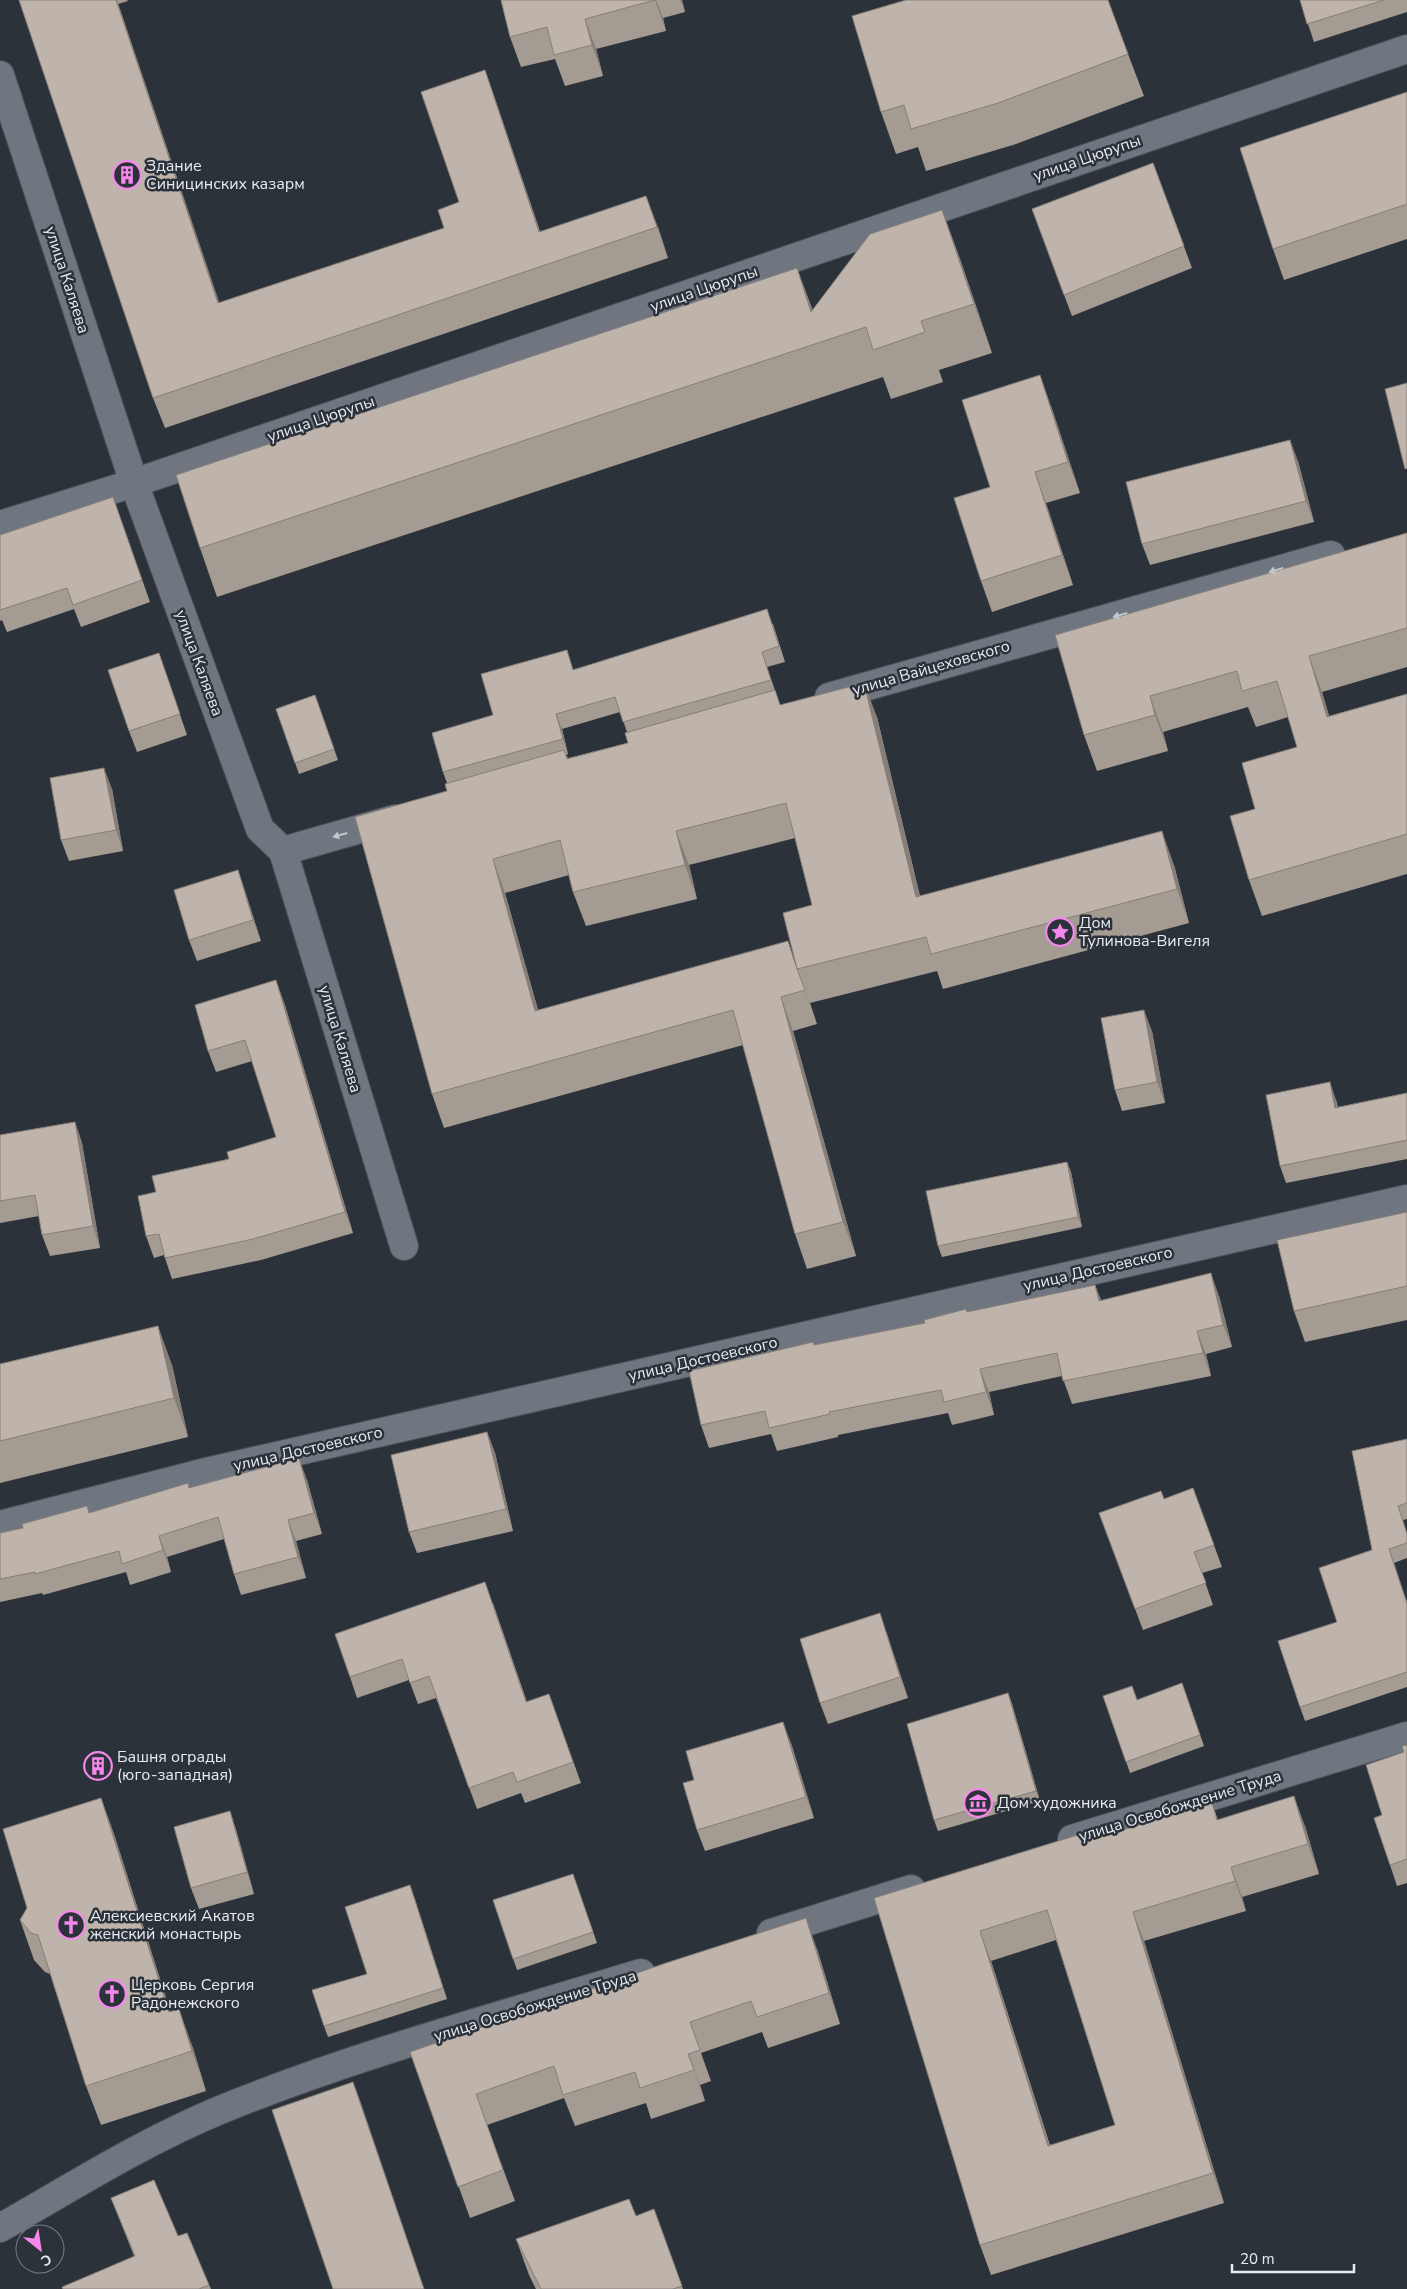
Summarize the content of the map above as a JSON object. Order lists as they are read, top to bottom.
{
  "streets": {
    "street": [
      "улица Цюрупы",
      "улица Каляева",
      "улица Вайцеховского",
      "улица Достоевского",
      "улица Освобождение Труда"
    ]
  },
  "crossings": [
    ["улица Цюрупы", "улица Каляева"]
  ],
  "one_way": ["улица Вайцеховского"],
  "places": {
    "building": ["Здание Синицинских казарм", "Башня ограды (юго-западная)"],
    "place": ["Дом Тулинова-Вигеля"],
    "museum": ["Дом художника"],
    "church": ["Алексиевский Акатов женский монастырь", "Церковь Сергия Радонежского"]
  },
  "scale_bar": "20 m",
  "north": "bottom right"
}
